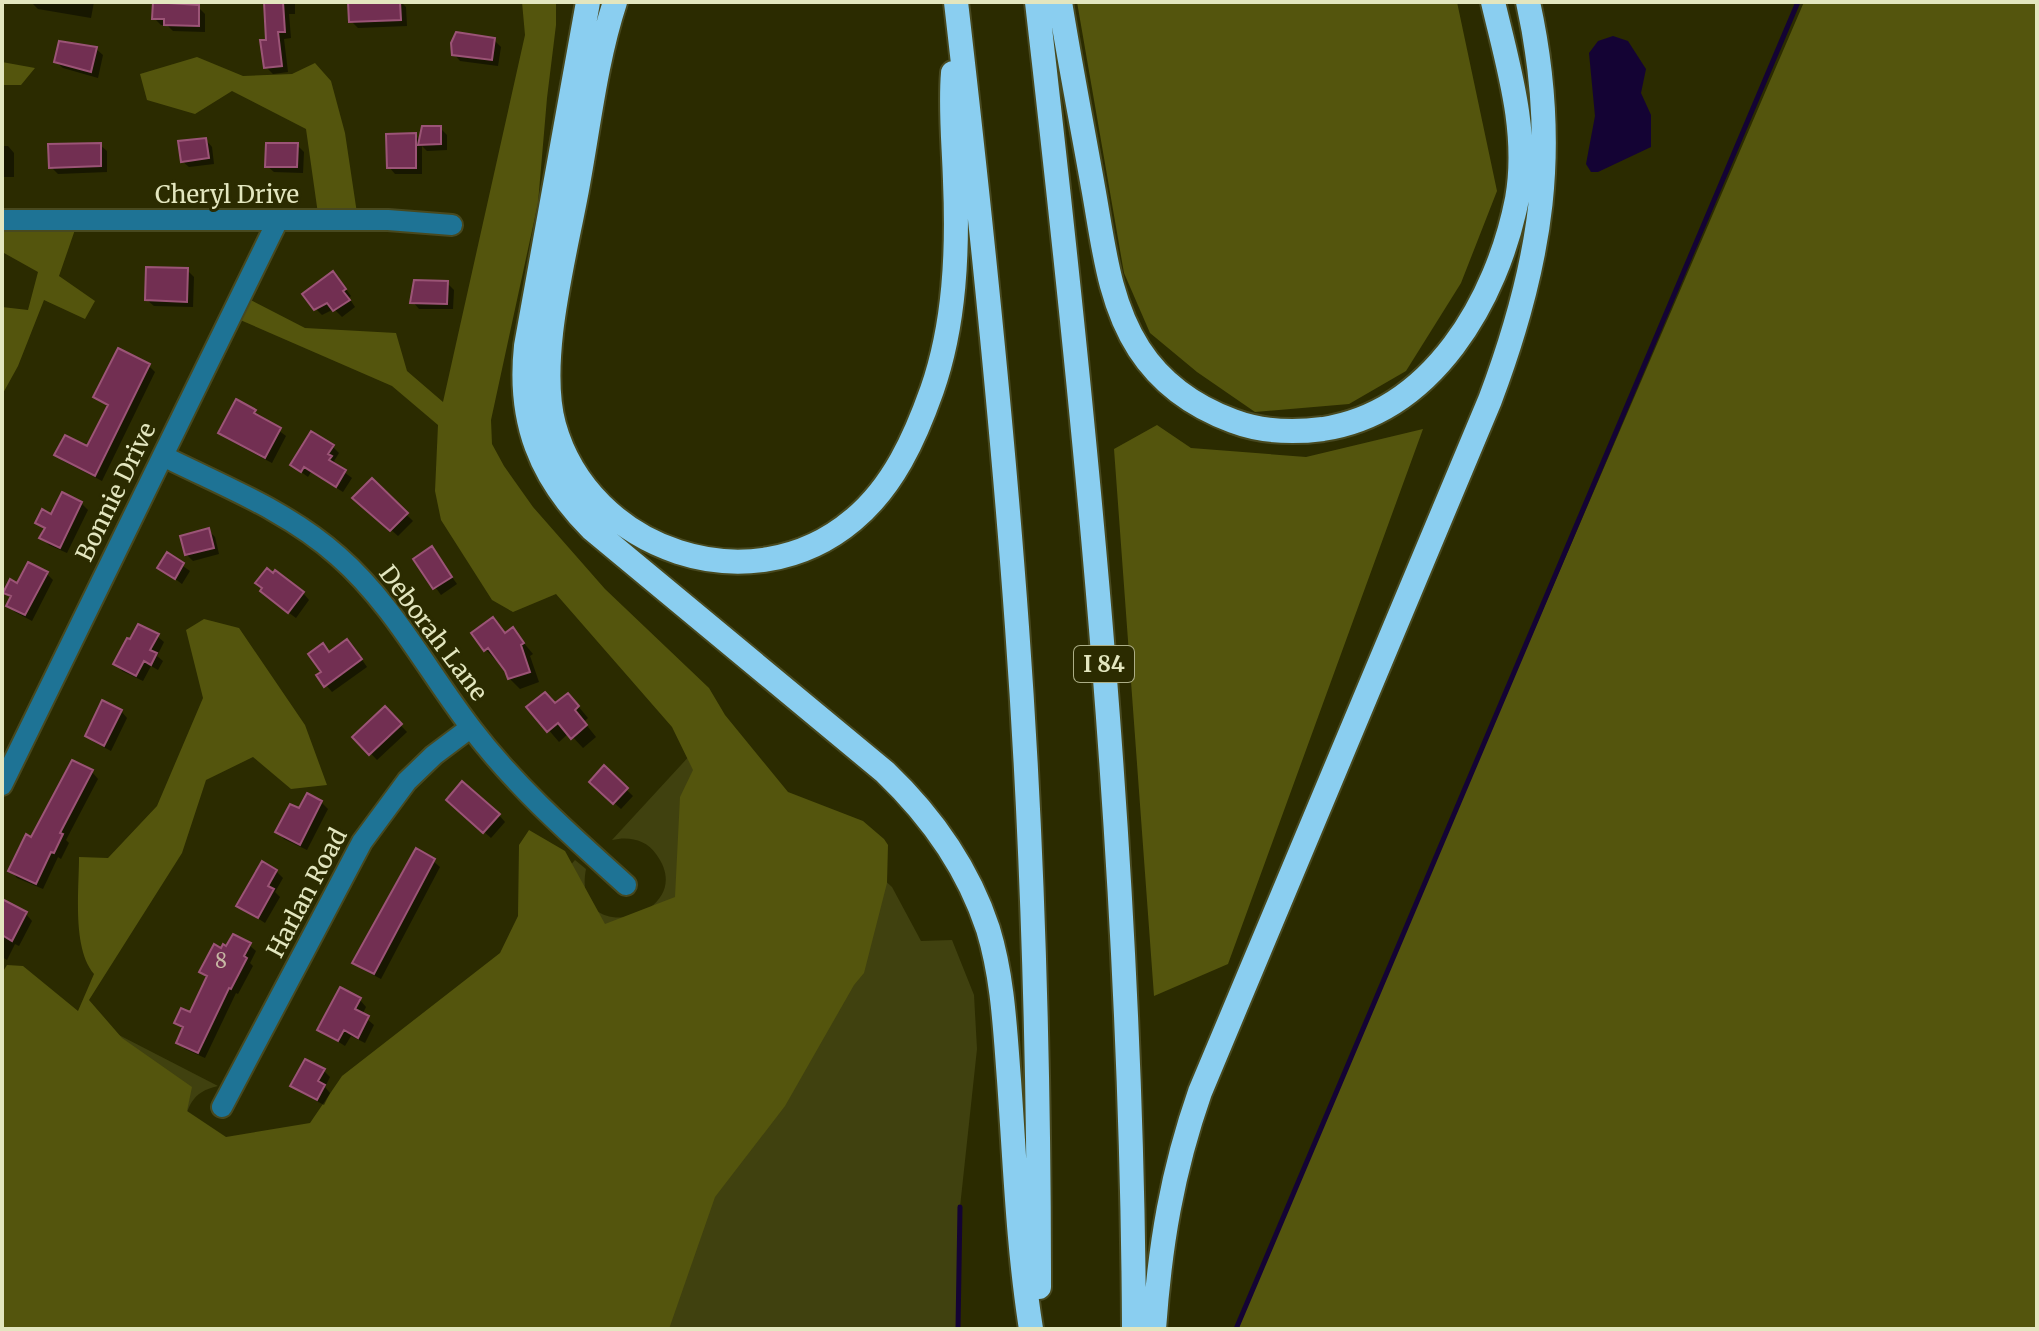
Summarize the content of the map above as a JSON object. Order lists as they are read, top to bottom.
{
  "streets": {
    "highway": ["I 84"],
    "street": [
      "Cheryl Drive",
      "Bonnie Drive",
      "Deborah Lane",
      "Harlan Road"
    ]
  },
  "crossings": [
    ["Cheryl Drive", "Bonnie Drive"],
    ["Bonnie Drive", "Deborah Lane"],
    ["Deborah Lane", "Harlan Road"]
  ],
  "house_numbers": ["8"]
}
